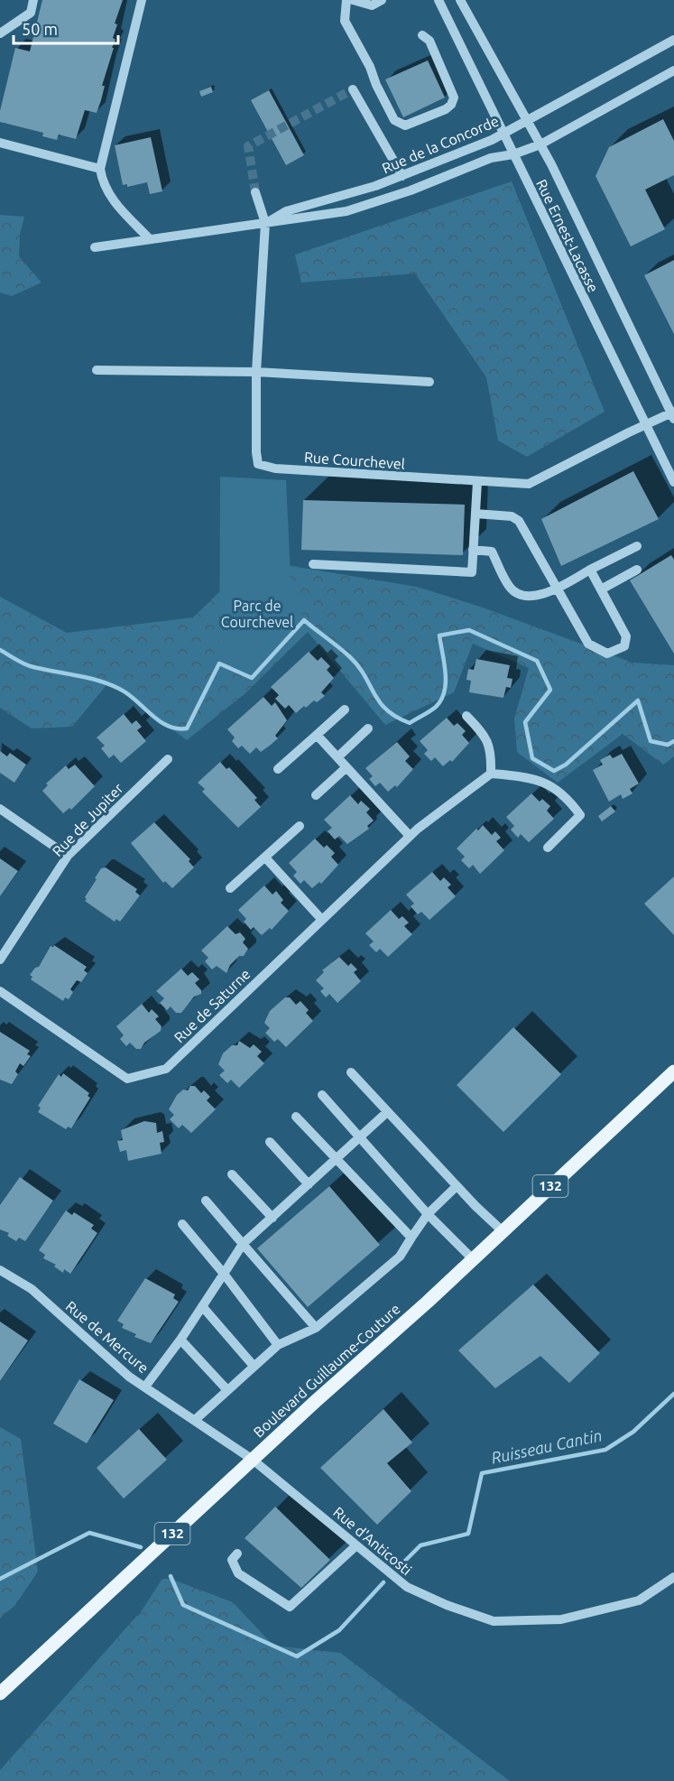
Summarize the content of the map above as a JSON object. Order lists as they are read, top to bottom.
{
  "streets": {
    "main road": ["132", "Boulevard Guillaume-Couture"],
    "street": [
      "Rue de la Concorde",
      "Rue Ernest-Lacasse",
      "Rue Courchevel",
      "Rue de Jupiter",
      "Rue de Saturne",
      "Rue de Mercure",
      "Rue d'Anticosti"
    ]
  },
  "crossings": [
    ["Rue de la Concorde", "Rue Ernest-Lacasse"],
    ["Rue de la Concorde", "Rue Courchevel"],
    ["Rue Ernest-Lacasse", "Rue Courchevel"],
    ["Rue de Mercure", "Boulevard Guillaume-Couture"],
    ["Rue de Mercure", "Rue d'Anticosti"],
    ["Boulevard Guillaume-Couture", "Rue d'Anticosti"]
  ],
  "water": ["Ruisseau Cantin"],
  "parks": ["Parc de Courchevel"],
  "scale_bar": "50 m"
}
